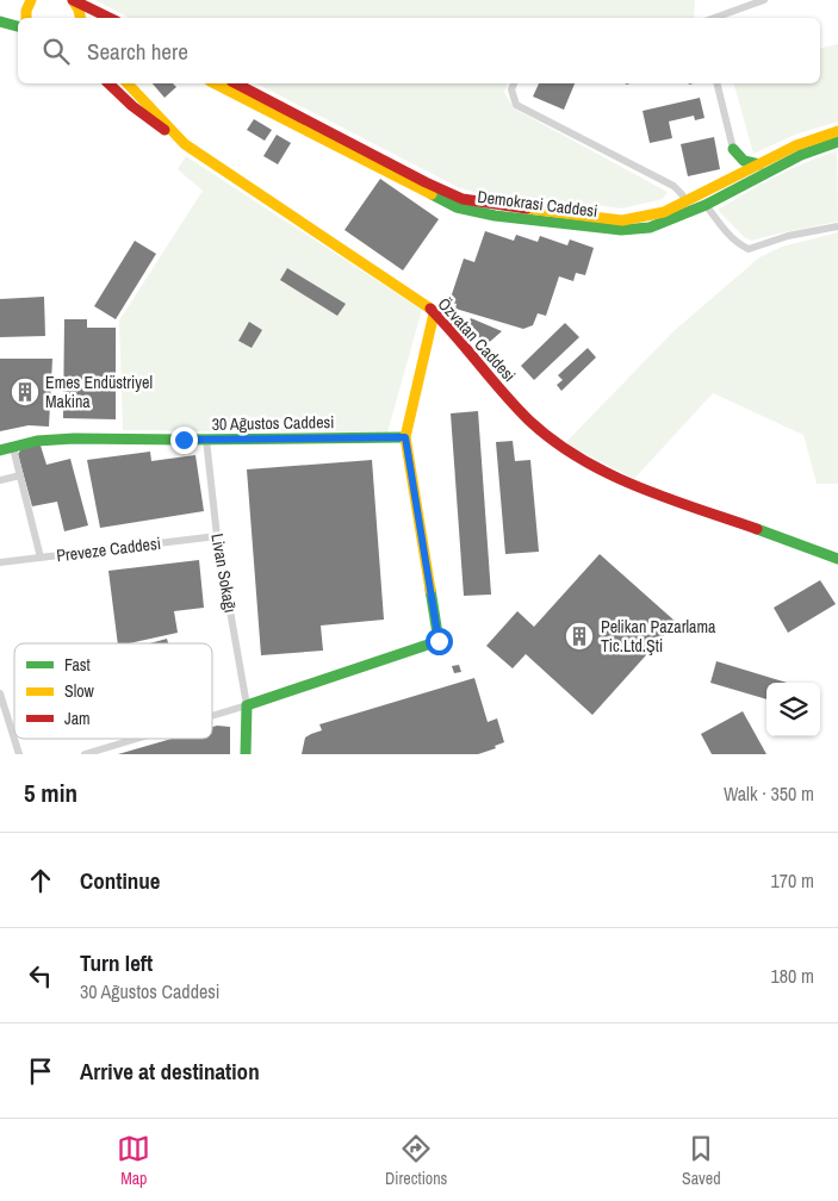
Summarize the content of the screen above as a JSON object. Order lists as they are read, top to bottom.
{
  "streets": {
    "main road": ["Demokrasi Caddesi", "Özvatan Caddesi", "30 Ağustos Caddesi"],
    "street": ["Preveze Caddesi", "Livan Sokağı"]
  },
  "crossings": [
    ["30 Ağustos Caddesi", "Livan Sokağı"],
    ["Preveze Caddesi", "Livan Sokağı"]
  ],
  "places": {
    "building": ["Emes Endüstriyel Makina", "Pelikan Pazarlama Tic.Ltd.Şti"]
  },
  "legend": ["Fast", "Slow", "Jam"],
  "page": {
    "search": "Search here",
    "heading": ["5 min", "Walk · 350 m"],
    "list": [
      ["Continue", "170 m"],
      ["Turn left", "30 Ağustos Caddesi", "180 m"],
      "Arrive at destination"
    ],
    "nav": ["Map", "Directions", "Saved"]
  }
}
